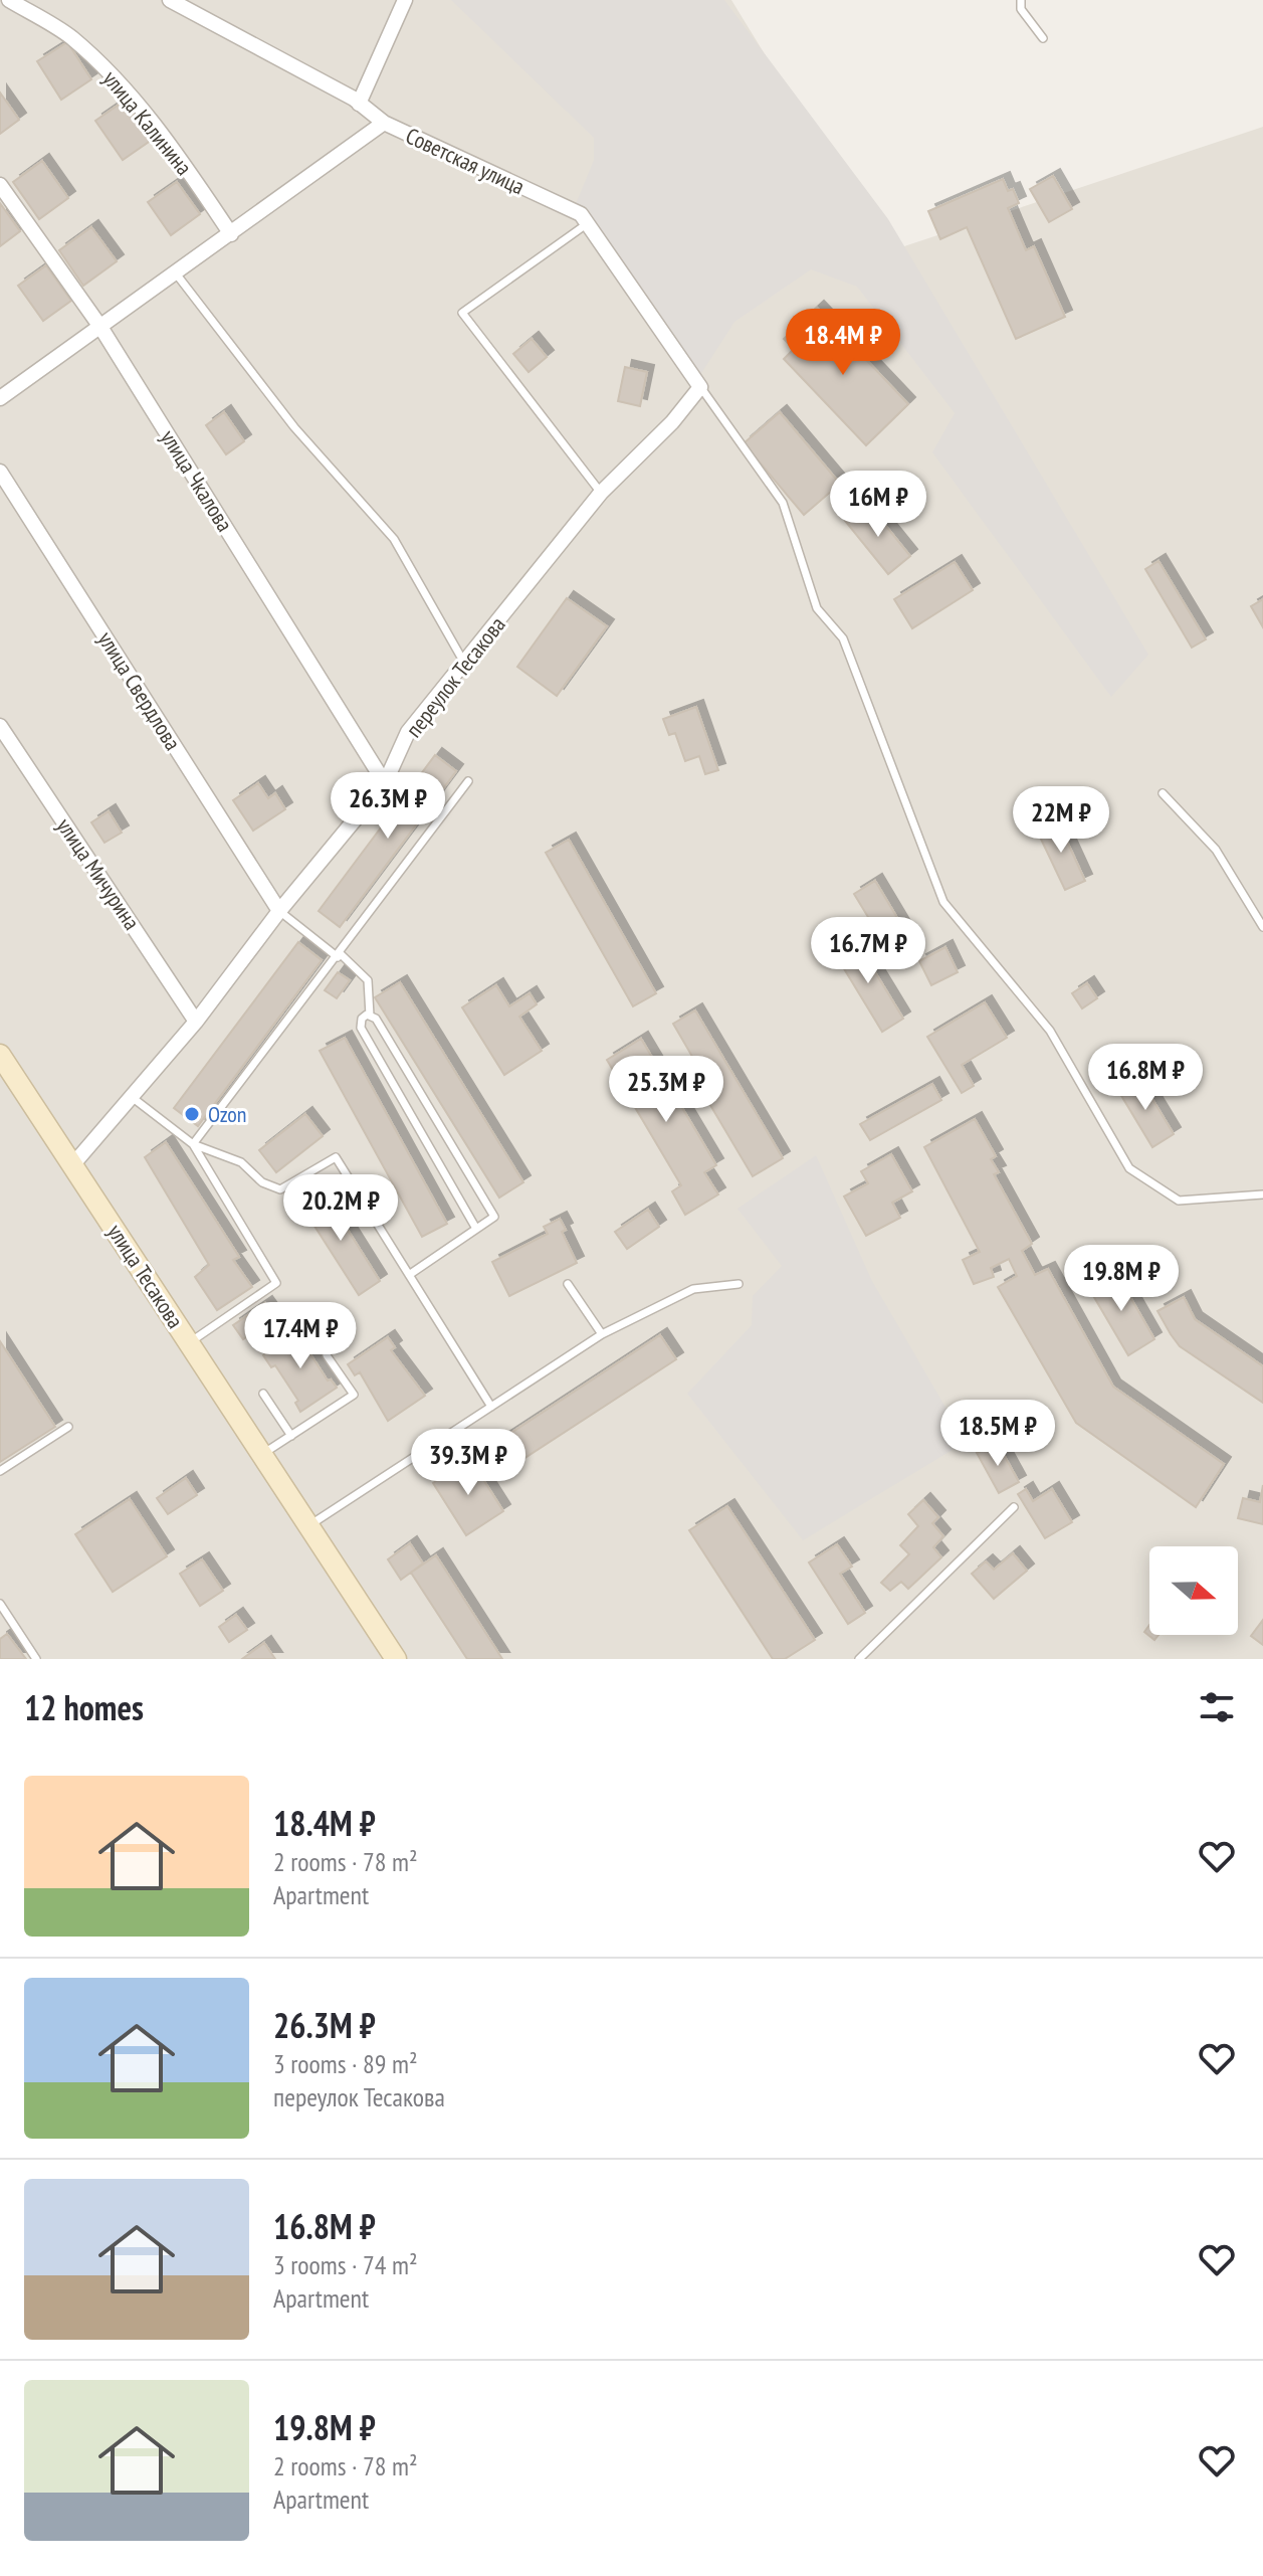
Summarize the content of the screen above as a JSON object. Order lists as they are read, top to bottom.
{
  "streets": {
    "main road": ["улица Тесакова"],
    "street": [
      "улица Калинина",
      "Советская улица",
      "улица Чкалова",
      "переулок Тесакова",
      "улица Свердлова",
      "улица Мичурина"
    ]
  },
  "crossings": [
    ["Советская улица", "переулок Тесакова"],
    ["улица Чкалова", "переулок Тесакова"],
    ["переулок Тесакова", "улица Свердлова"],
    ["переулок Тесакова", "улица Мичурина"],
    ["переулок Тесакова", "улица Тесакова"]
  ],
  "places": ["Ozon"],
  "north": "right",
  "page": {
    "price": [
      "18.4M ₽",
      "16M ₽",
      "26.3M ₽",
      "22M ₽",
      "16.7M ₽",
      "16.8M ₽",
      "25.3M ₽",
      "20.2M ₽",
      "19.8M ₽",
      "17.4M ₽",
      "18.5M ₽",
      "39.3M ₽"
    ],
    "heading": "12 homes",
    "list": [
      {
        "name": "18.4M ₽",
        "note": "2 rooms · 78 m² · Apartment"
      },
      {
        "name": "26.3M ₽",
        "note": "3 rooms · 89 m² · переулок Тесакова"
      },
      {
        "name": "16.8M ₽",
        "note": "3 rooms · 74 m² · Apartment"
      },
      {
        "name": "19.8M ₽",
        "note": "2 rooms · 78 m² · Apartment"
      }
    ]
  }
}
